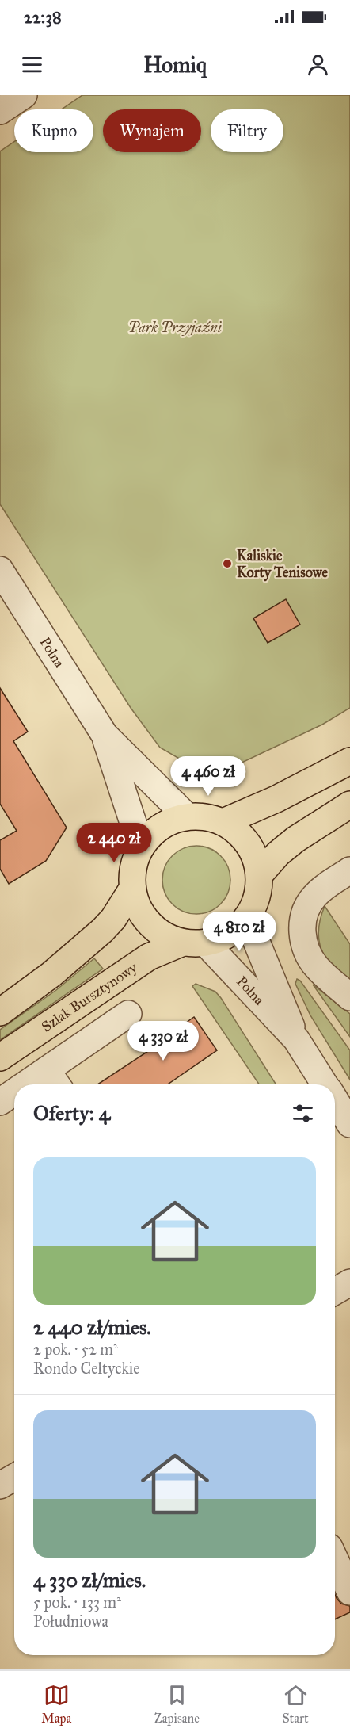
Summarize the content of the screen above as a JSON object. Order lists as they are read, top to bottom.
{
  "streets": {
    "main road": ["Szlak Bursztynowy"],
    "street": ["Polna"]
  },
  "crossings": [
    ["Polna", "Szlak Bursztynowy"]
  ],
  "parks": ["Park Przyjaźni"],
  "places": ["Kaliskie Korty Tenisowe"],
  "page": {
    "status": "22:38",
    "header": "Homiq",
    "chip": ["Kupno", "Wynajem", "Filtry"],
    "price": [
      "4 460 zł",
      "2 440 zł",
      "4 810 zł",
      "4 330 zł"
    ],
    "heading": "Oferty: 4",
    "list": [
      {
        "name": "2 440 zł/mies.",
        "note": "2 pok. · 52 m² · Rondo Celtyckie"
      },
      {
        "name": "4 330 zł/mies.",
        "note": "5 pok. · 133 m² · Południowa"
      }
    ],
    "tabs": ["Mapa", "Zapisane", "Start"]
  }
}
